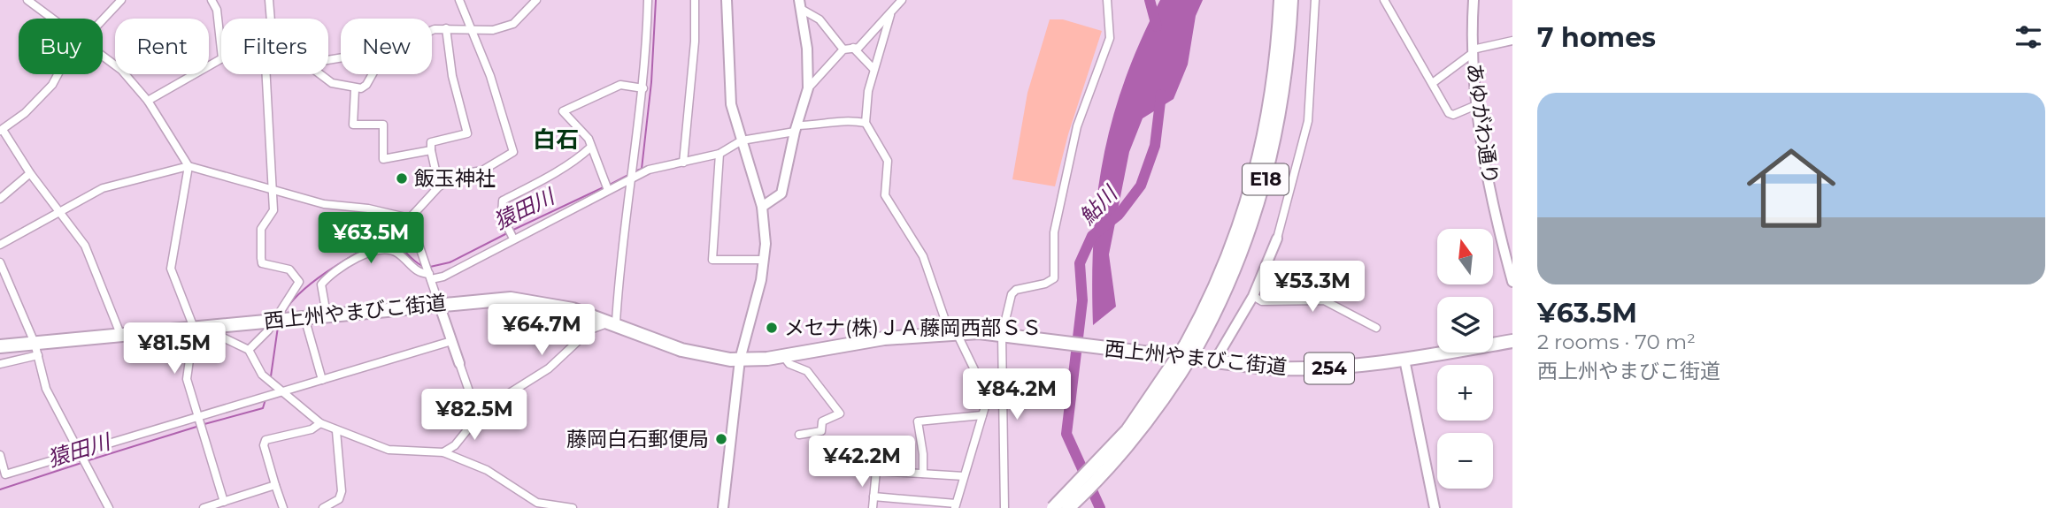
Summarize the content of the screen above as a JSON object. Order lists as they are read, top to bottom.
{
  "streets": {
    "highway": ["E18", "西上州やまびこ街道", "254"],
    "street": ["あゆがわ通り"]
  },
  "districts": ["白石"],
  "water": ["鮎川", "猿田川"],
  "places": ["飯玉神社", "メセナ(株)ＪＡ藤岡西部ＳＳ", "藤岡白石郵便局"],
  "north": "top",
  "page": {
    "heading": "7 homes",
    "chip": [
      "Buy",
      "Rent",
      "Filters",
      "New"
    ],
    "list": [
      {
        "name": "¥63.5M",
        "note": "2 rooms · 70 m² · 西上州やまびこ街道"
      }
    ],
    "price": [
      "¥63.5M",
      "¥53.3M",
      "¥64.7M",
      "¥81.5M",
      "¥84.2M",
      "¥82.5M",
      "¥42.2M"
    ],
    "map_buttons": ["+", "−"]
  }
}
